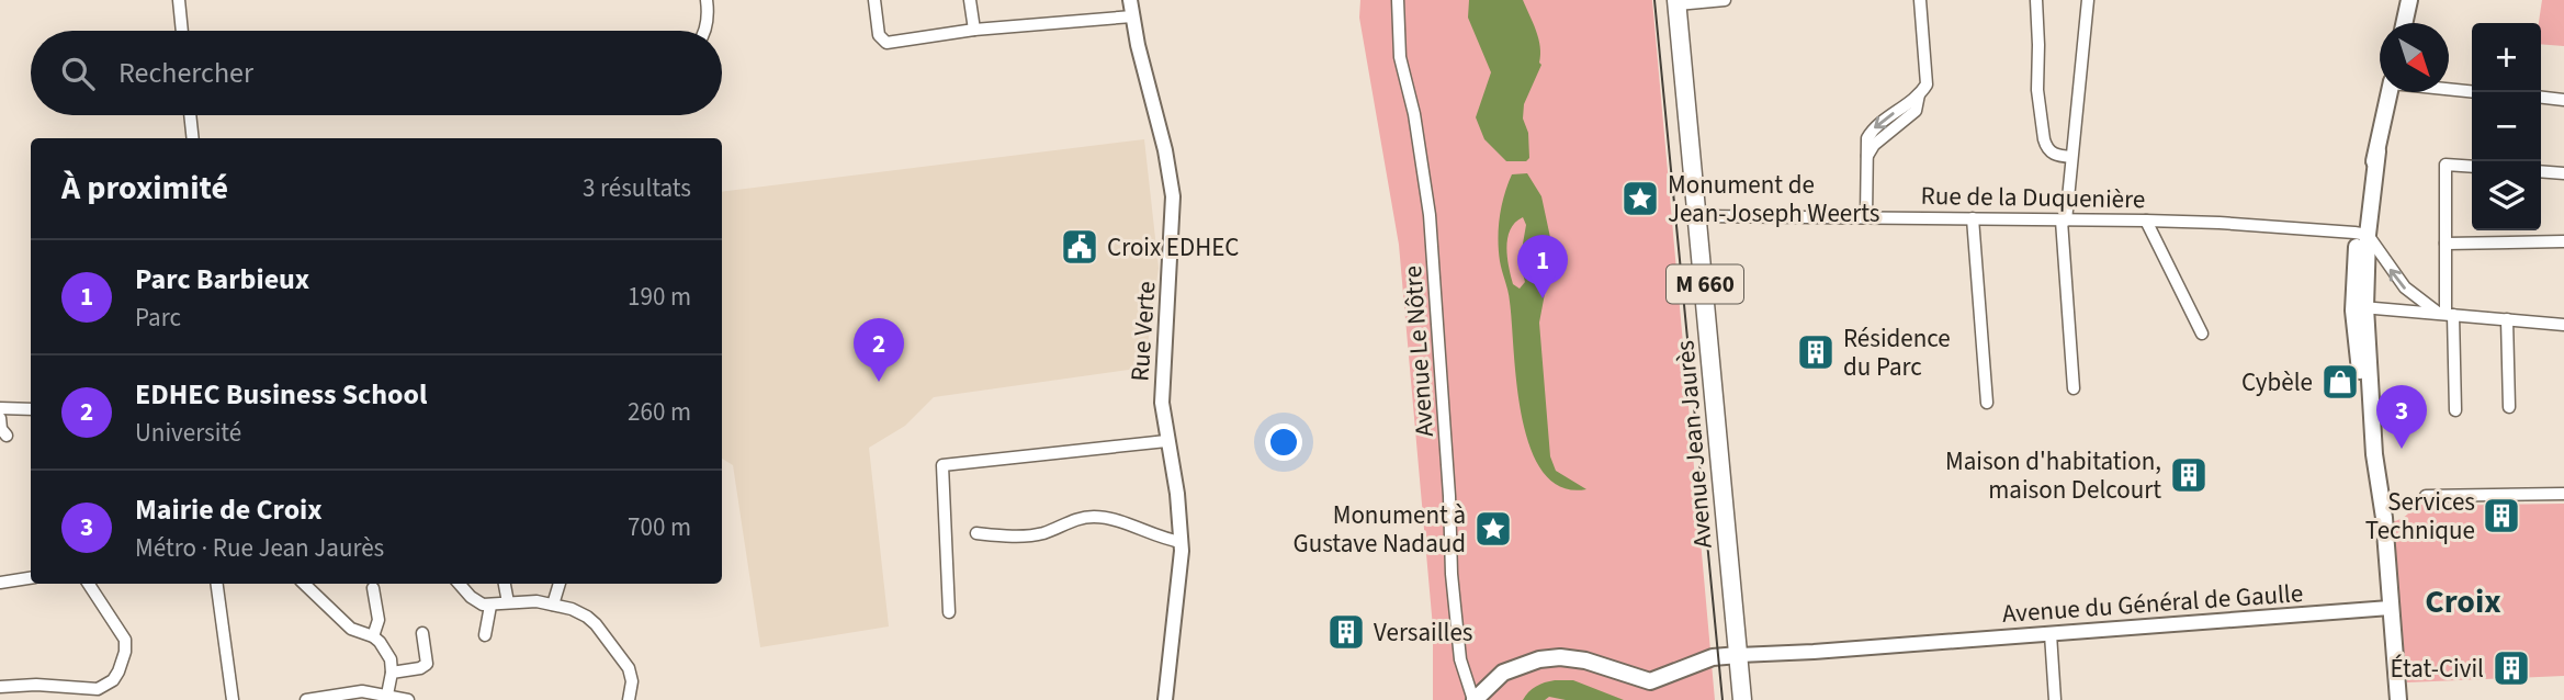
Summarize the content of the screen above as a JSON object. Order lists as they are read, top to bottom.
{
  "streets": {
    "main road": ["M 660", "Avenue Jean Jaurès"],
    "street": [
      "Rue de la Duquenière",
      "Rue Verte",
      "Avenue Le Nôtre",
      "Avenue du Général de Gaulle"
    ]
  },
  "crossings": [
    ["Rue de la Duquenière", "Avenue Jean Jaurès"],
    ["Avenue Jean Jaurès", "Avenue du Général de Gaulle"]
  ],
  "districts": ["Croix"],
  "places": {
    "place": ["Monument de Jean-Joseph Weerts", "Monument à Gustave Nadaud"],
    "public building": ["Croix EDHEC"],
    "building": [
      "Résidence du Parc",
      "Maison d'habitation, maison Delcourt",
      "Services Technique",
      "Versailles",
      "État-Civil"
    ],
    "shop": ["Cybèle"]
  },
  "north": "bottom right",
  "page": {
    "map_buttons": ["+", "−"],
    "search": "Rechercher",
    "heading": ["À proximité", "3 résultats"],
    "pins": ["1", "2", "3"],
    "list": [
      {
        "mark": "1",
        "name": "Parc Barbieux",
        "note": "Parc",
        "value": "190 m"
      },
      {
        "mark": "2",
        "name": "EDHEC Business School",
        "note": "Université",
        "value": "260 m"
      },
      {
        "mark": "3",
        "name": "Mairie de Croix",
        "note": "Métro · Rue Jean Jaurès",
        "value": "700 m"
      }
    ]
  }
}
